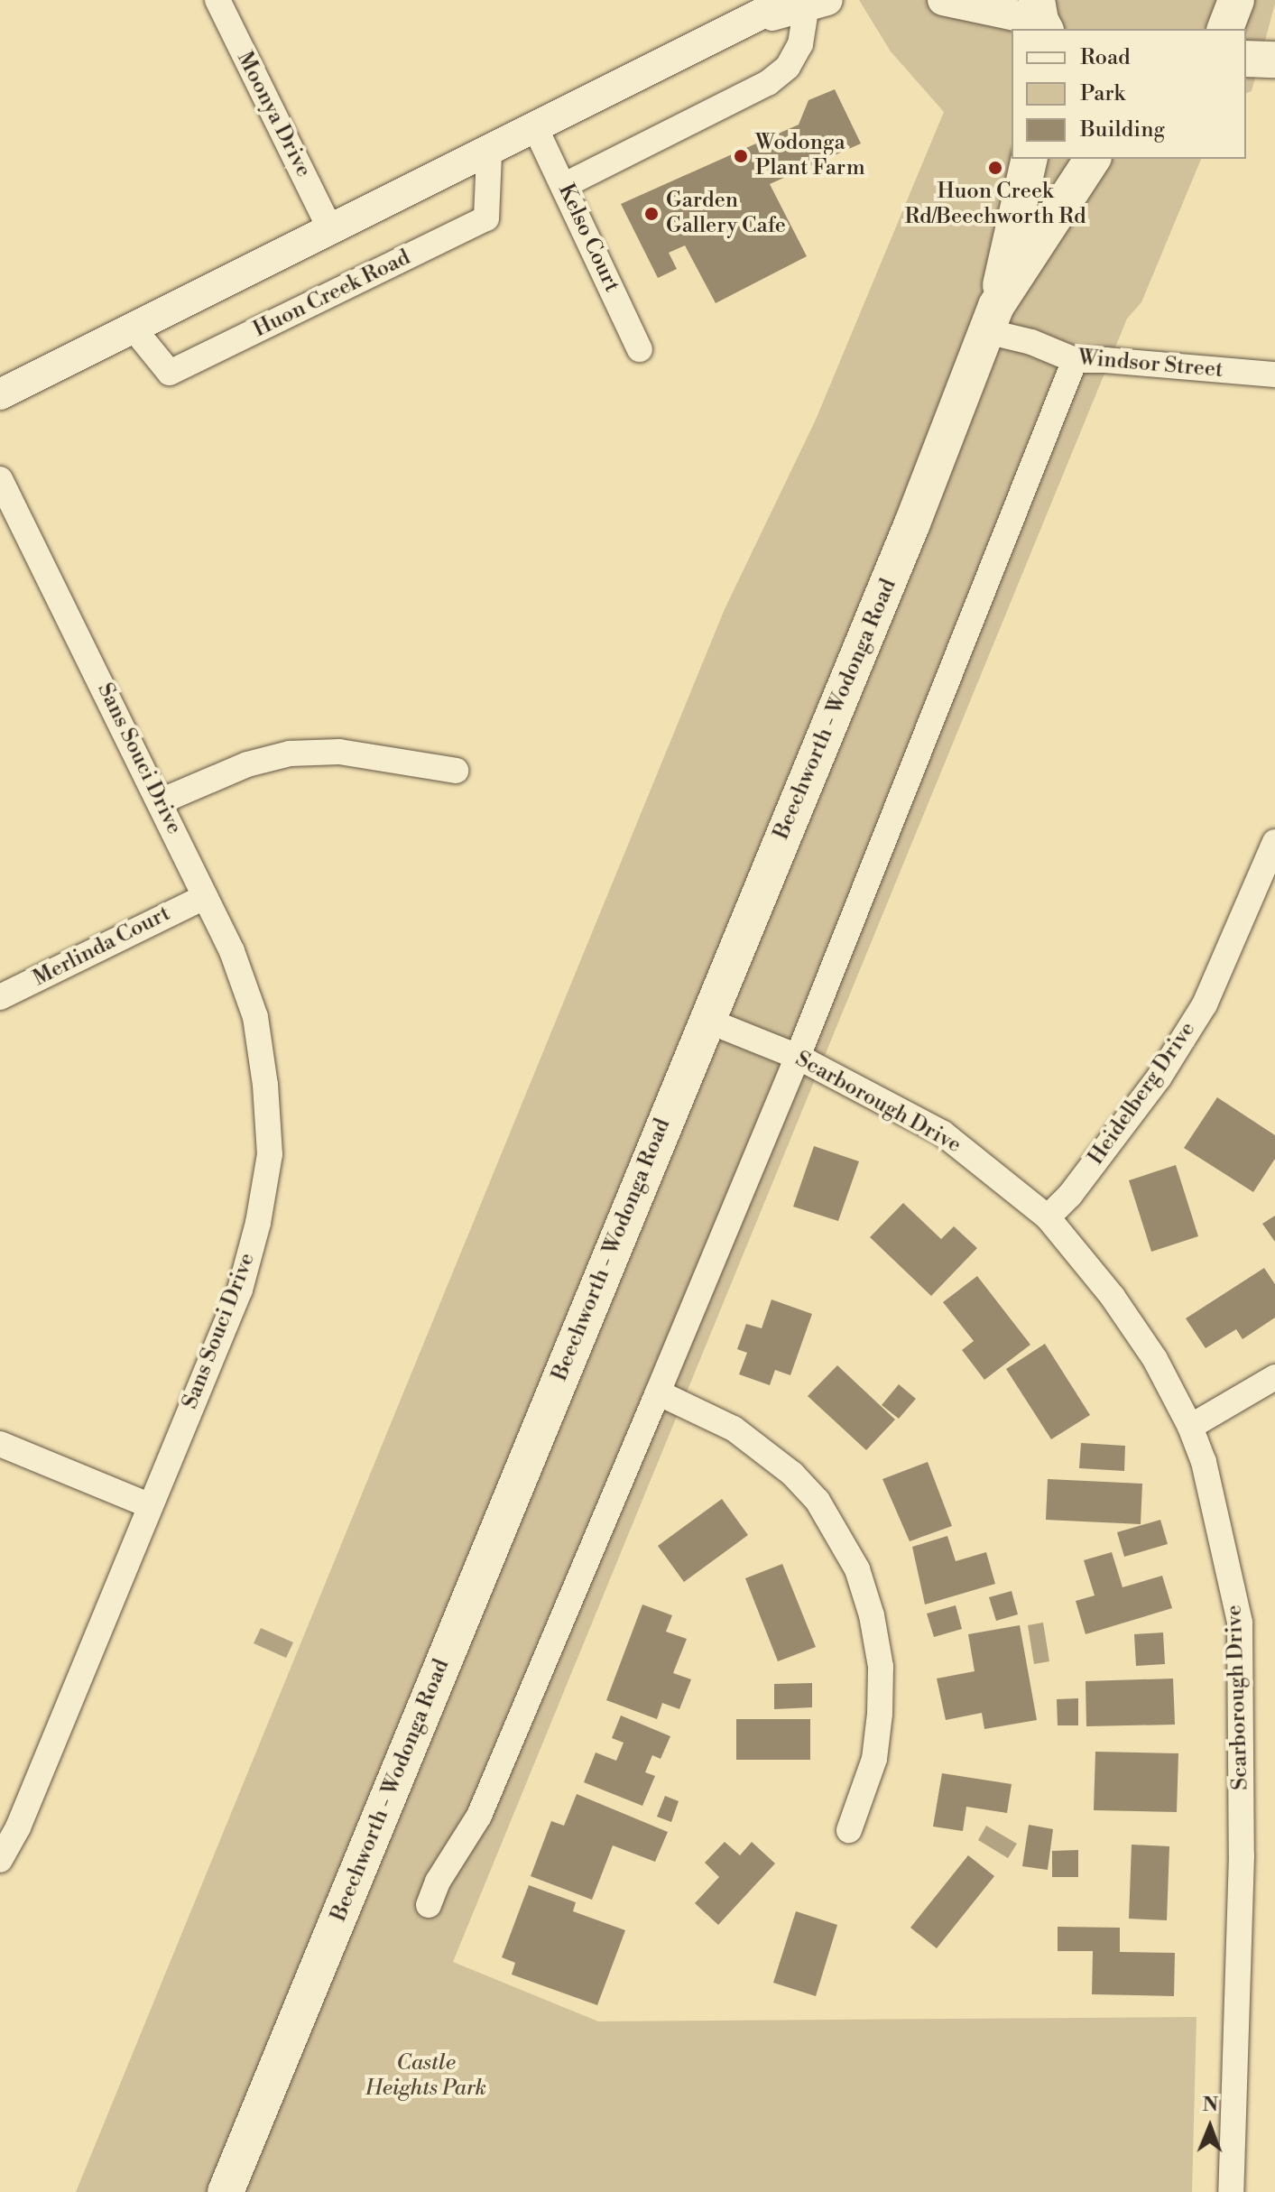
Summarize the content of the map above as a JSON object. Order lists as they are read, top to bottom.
{
  "streets": {
    "main road": ["Beechworth - Wodonga Road"],
    "street": [
      "Moonya Drive",
      "Kelso Court",
      "Huon Creek Road",
      "Windsor Street",
      "Sans Souci Drive",
      "Merlinda Court",
      "Heidelberg Drive",
      "Scarborough Drive"
    ]
  },
  "crossings": [
    ["Windsor Street", "Beechworth - Wodonga Road"],
    ["Beechworth - Wodonga Road", "Scarborough Drive"],
    ["Sans Souci Drive", "Merlinda Court"],
    ["Heidelberg Drive", "Scarborough Drive"]
  ],
  "parks": ["Castle Heights Park"],
  "places": ["Wodonga Plant Farm", "Huon Creek Rd/Beechworth Rd", "Garden Gallery Cafe"],
  "legend": ["Road", "Park", "Building"],
  "north": "top"
}
